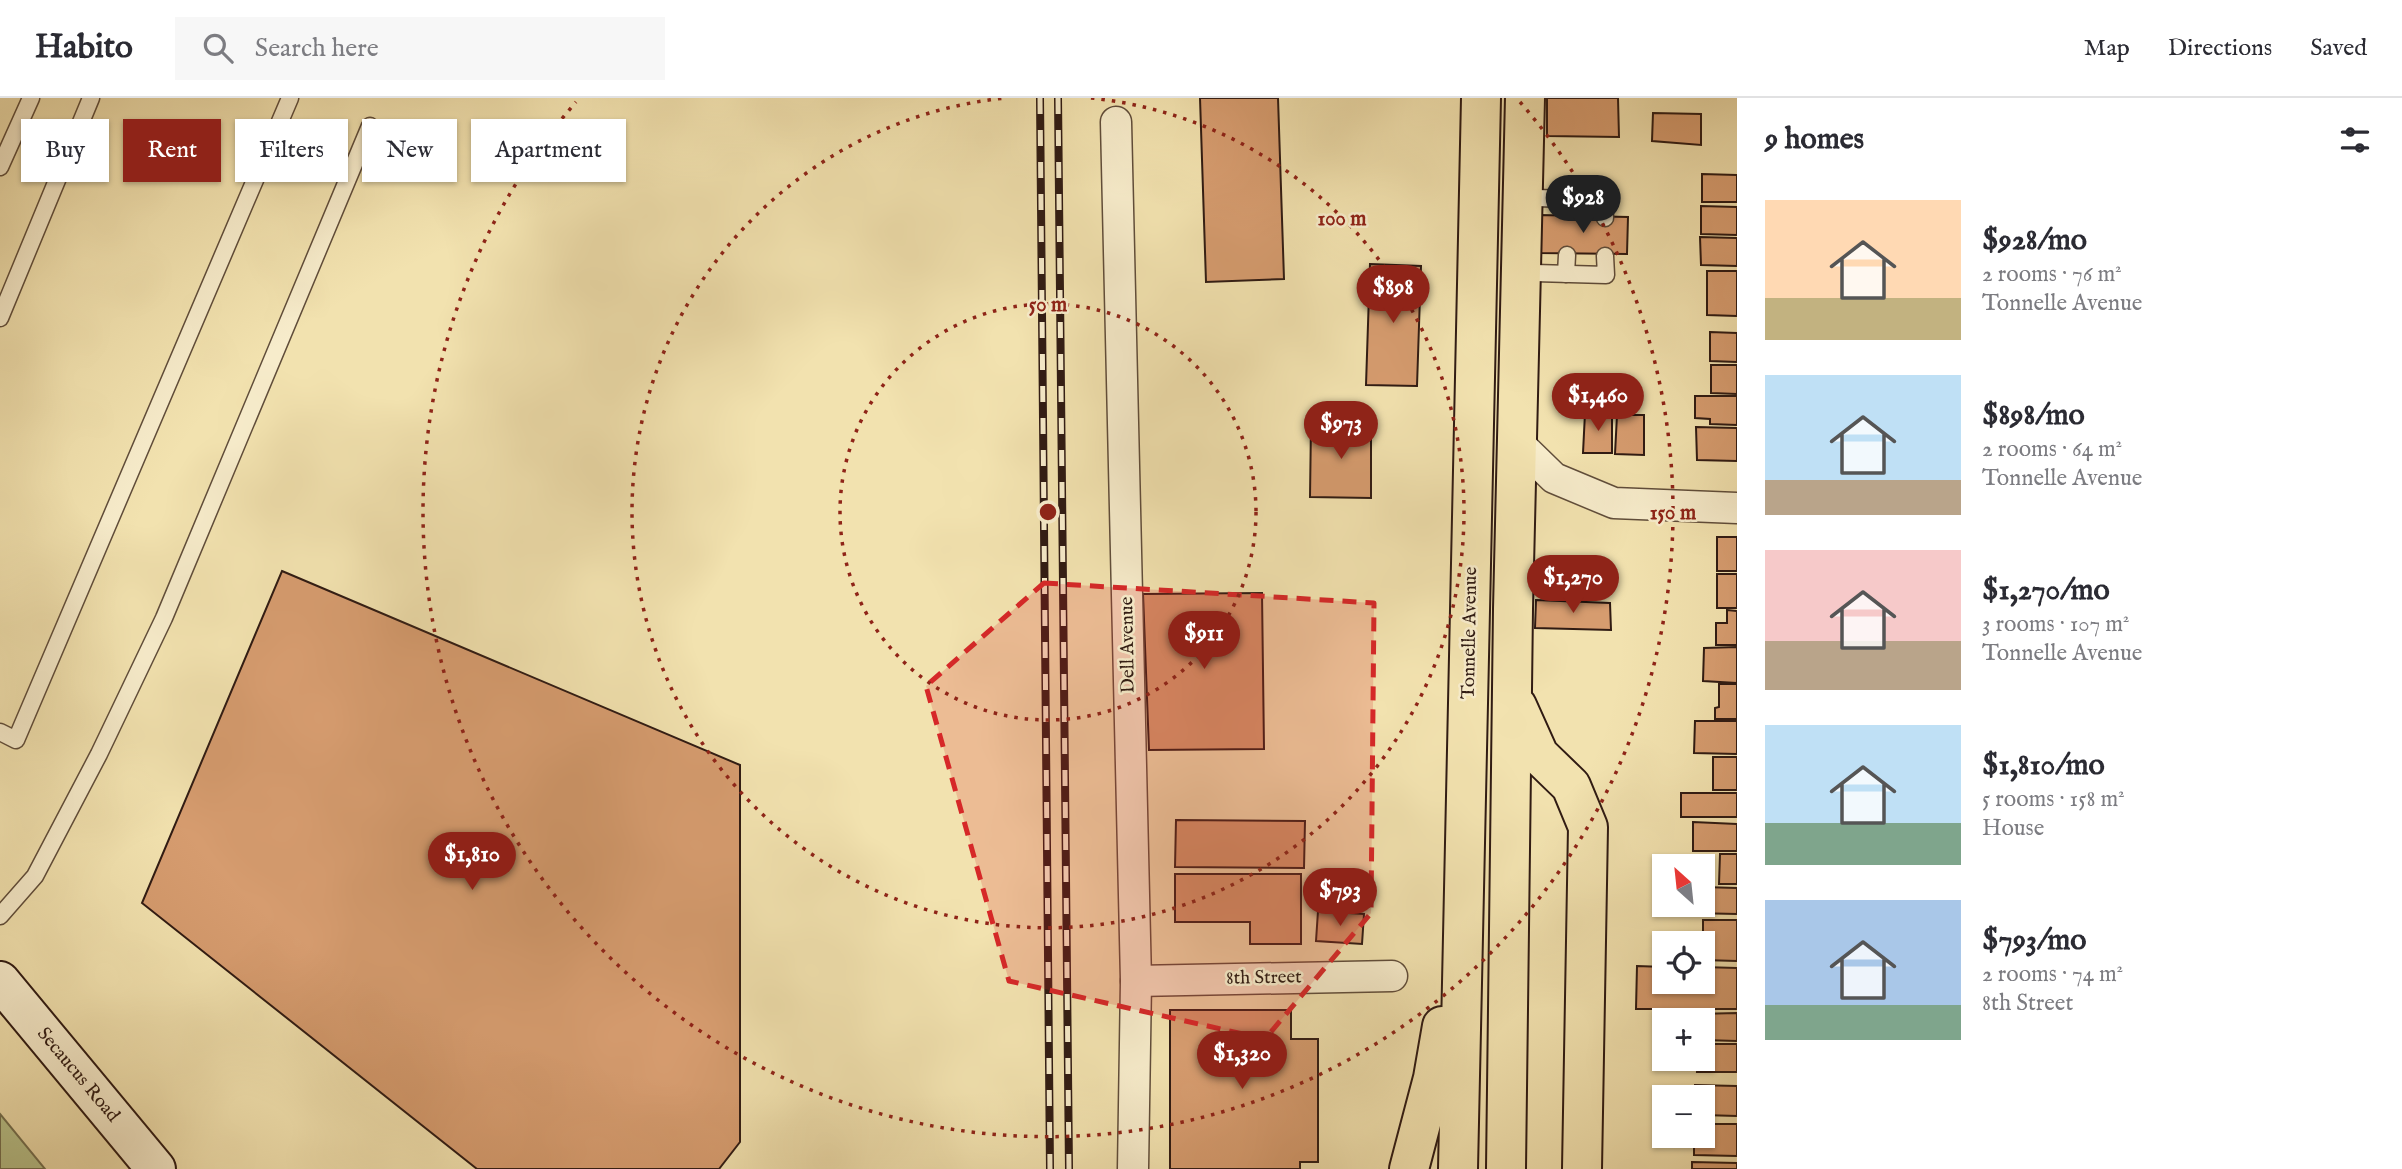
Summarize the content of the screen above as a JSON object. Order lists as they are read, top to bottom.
{
  "streets": {
    "highway": ["Tonnelle Avenue"],
    "main road": ["Secaucus Road"],
    "street": ["Dell Avenue", "8th Street"]
  },
  "crossings": [
    ["Dell Avenue", "8th Street"]
  ],
  "north": "top left",
  "page": {
    "header": "Habito",
    "search": "Search here",
    "nav": ["Map", "Directions", "Saved"],
    "heading": "9 homes",
    "chip": [
      "Buy",
      "Rent",
      "Filters",
      "New",
      "Apartment"
    ],
    "price": [
      "$928",
      "$898",
      "$1,460",
      "$973",
      "$1,270",
      "$911",
      "$1,810",
      "$793",
      "$1,320"
    ],
    "list": [
      {
        "name": "$928/mo",
        "note": "2 rooms · 76 m² · Tonnelle Avenue"
      },
      {
        "name": "$898/mo",
        "note": "2 rooms · 64 m² · Tonnelle Avenue"
      },
      {
        "name": "$1,270/mo",
        "note": "3 rooms · 107 m² · Tonnelle Avenue"
      },
      {
        "name": "$1,810/mo",
        "note": "5 rooms · 158 m² · House"
      },
      {
        "name": "$793/mo",
        "note": "2 rooms · 74 m² · 8th Street"
      }
    ],
    "map_buttons": ["+", "−"]
  },
  "rings": ["100 m", "50 m", "150 m"]
}
